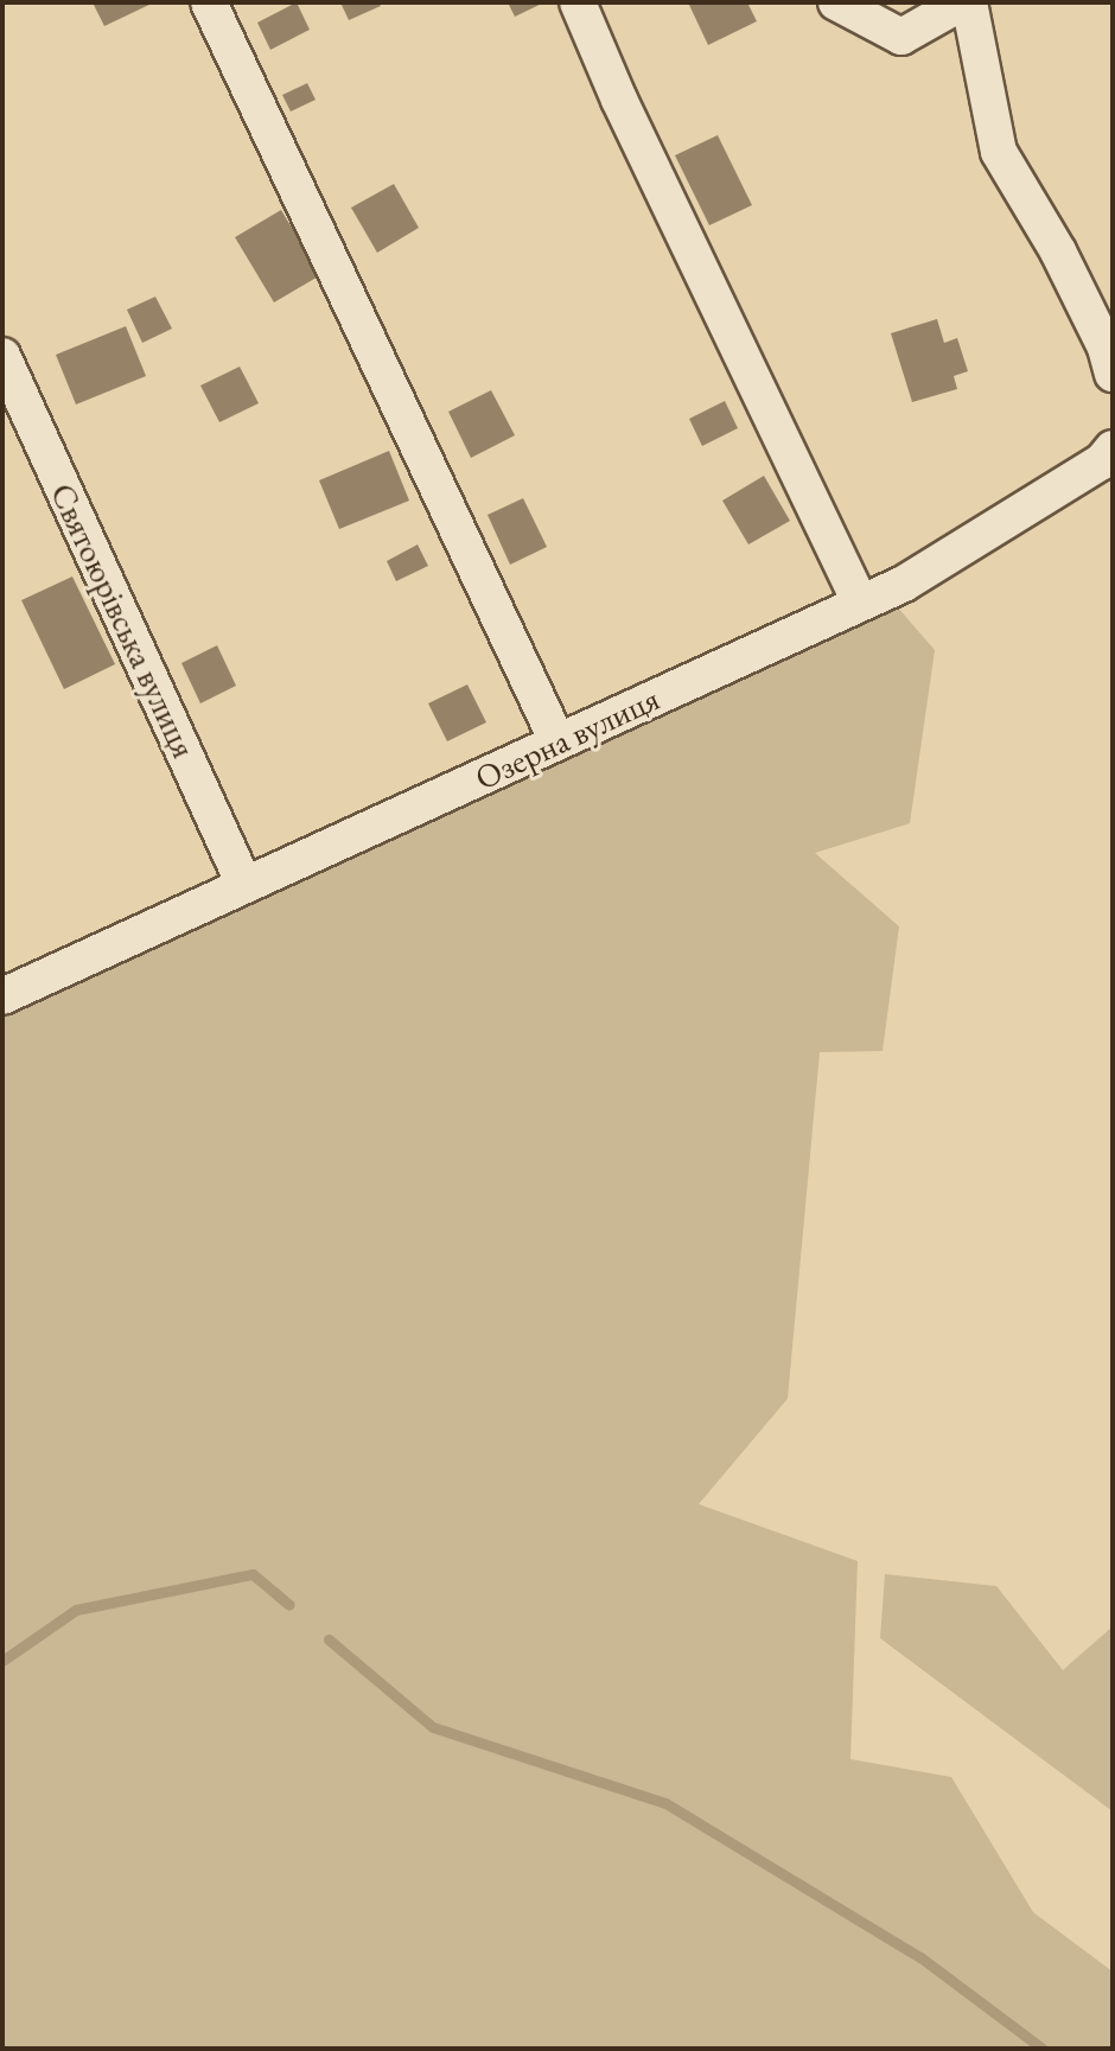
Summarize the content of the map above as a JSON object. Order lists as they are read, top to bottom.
{
  "streets": {
    "street": ["Святоюрівська вулиця", "Озерна вулиця"]
  },
  "crossings": [
    ["Святоюрівська вулиця", "Озерна вулиця"]
  ]
}
